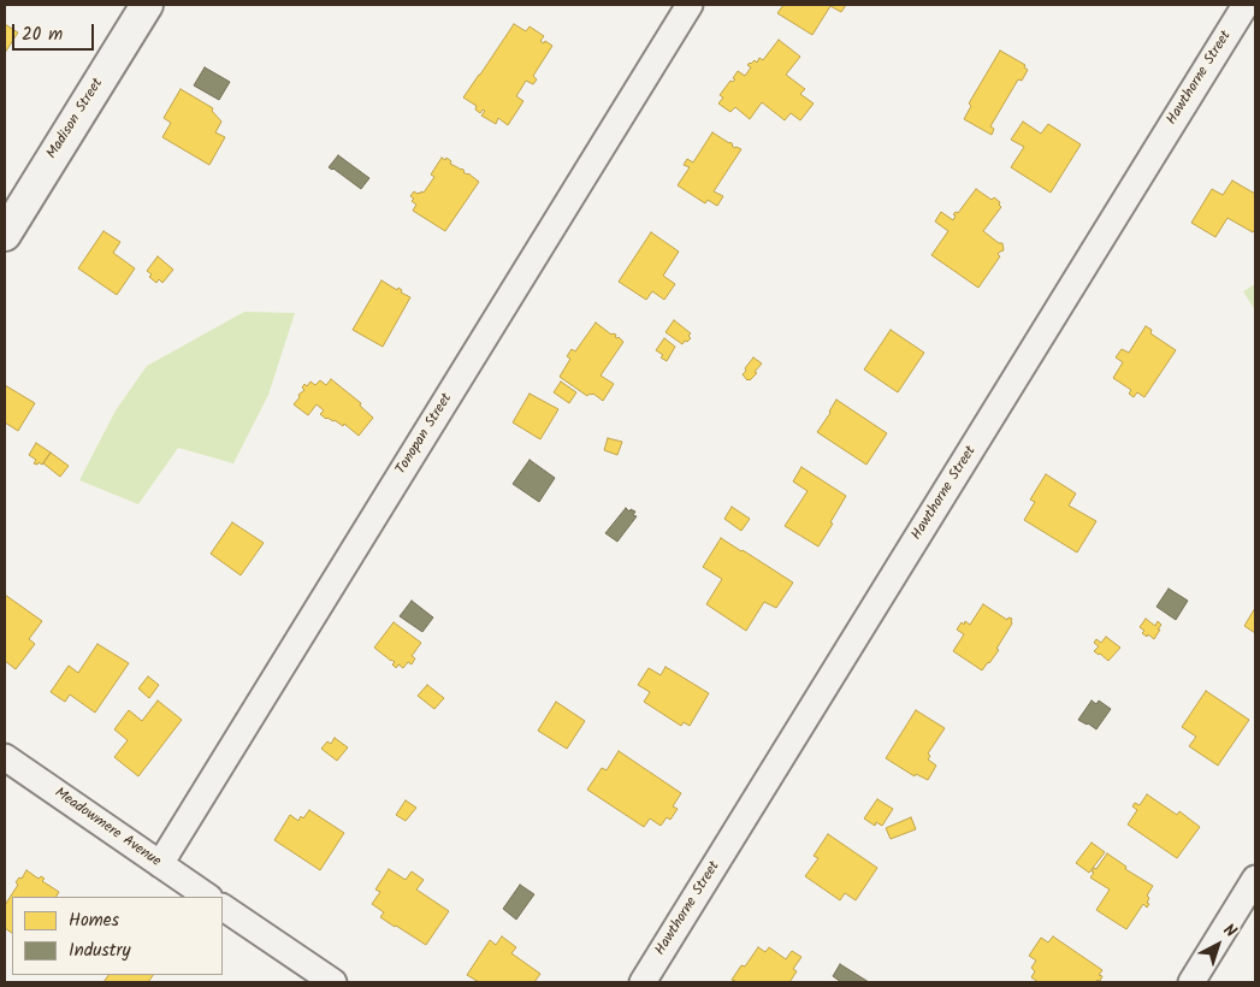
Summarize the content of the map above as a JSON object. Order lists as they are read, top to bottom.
{
  "streets": {
    "street": [
      "Hawthorne Street",
      "Madison Street",
      "Tonopan Street",
      "Meadowmere Avenue"
    ]
  },
  "crossings": [
    ["Tonopan Street", "Meadowmere Avenue"]
  ],
  "legend": ["Homes", "Industry"],
  "scale_bar": "20 m",
  "north": "top right"
}
